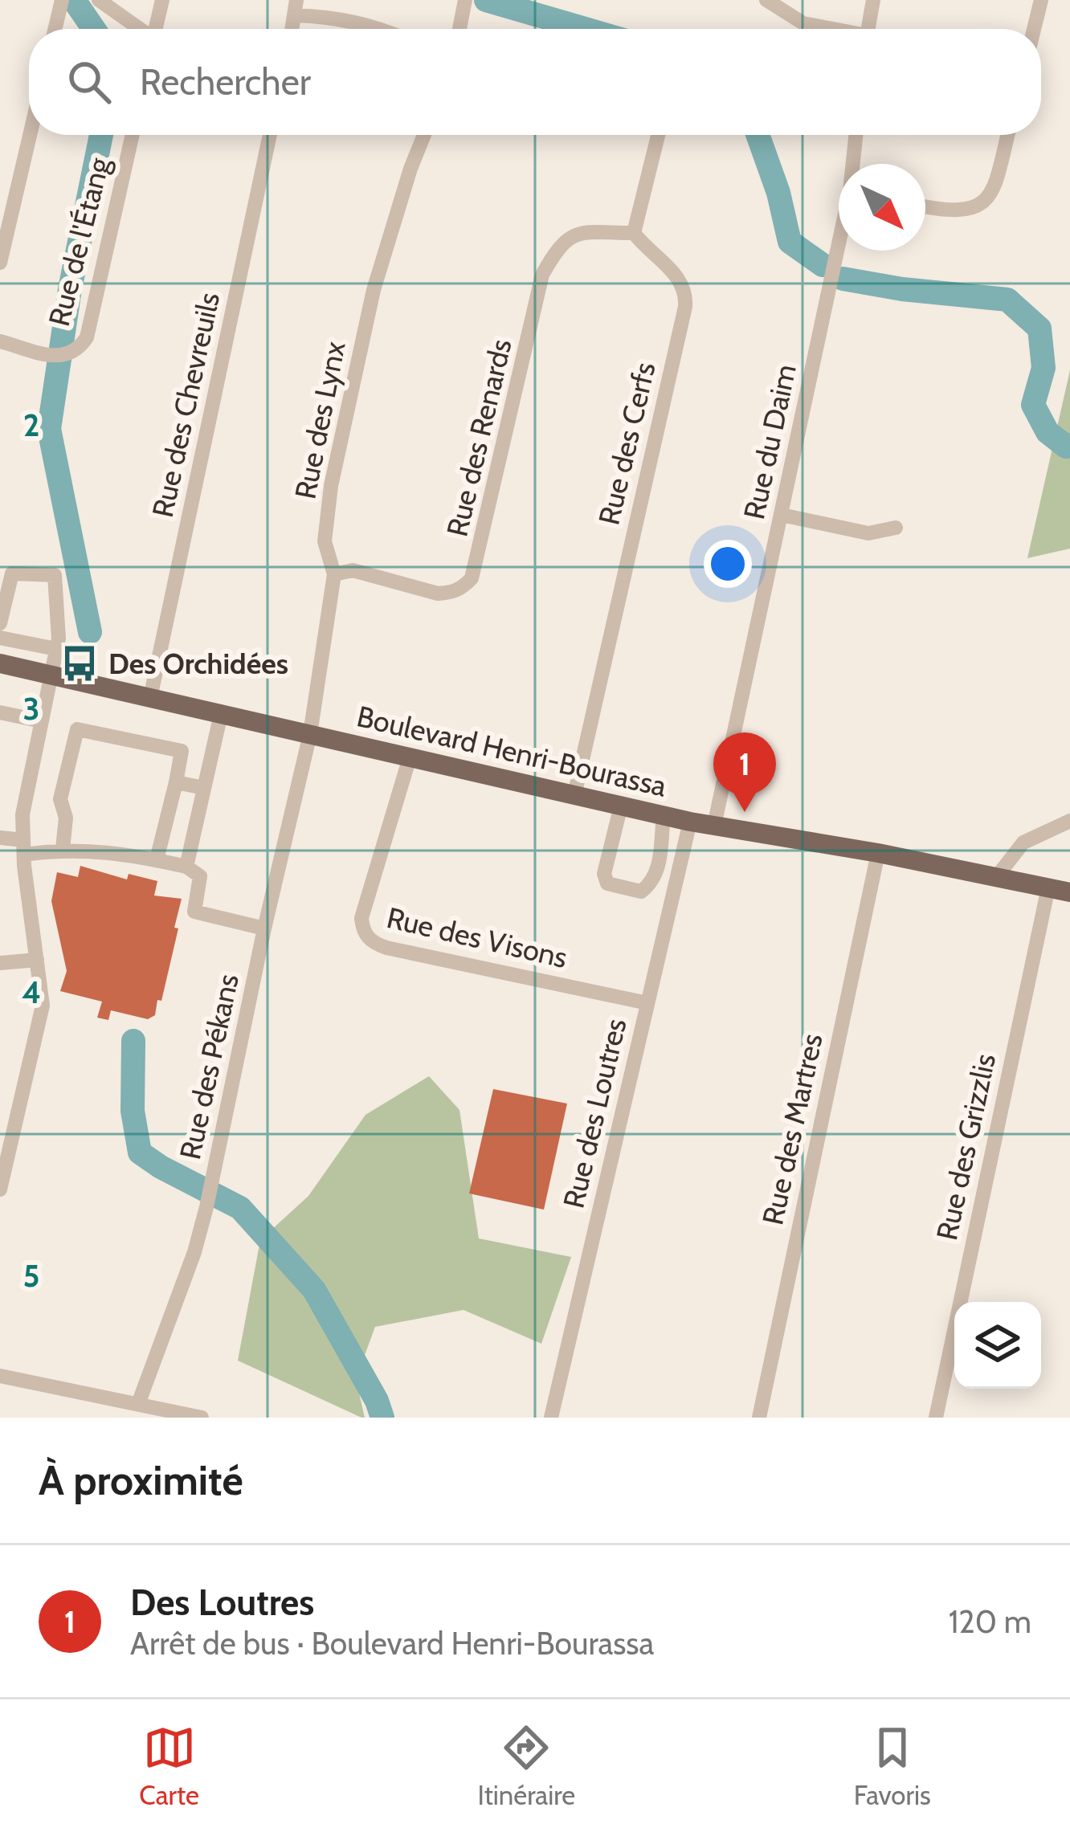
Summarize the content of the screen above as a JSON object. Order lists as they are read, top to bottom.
{
  "streets": {
    "main road": ["Boulevard Henri-Bourassa"],
    "street": [
      "Rue de l'Étang",
      "Rue des Chevreuils",
      "Rue des Lynx",
      "Rue des Renards",
      "Rue du Daim",
      "Rue des Cerfs",
      "Rue des Visons",
      "Rue des Pékans",
      "Rue des Loutres",
      "Rue des Martres",
      "Rue des Grizzlis"
    ]
  },
  "crossings": [
    ["Rue des Chevreuils", "Boulevard Henri-Bourassa"],
    ["Rue des Lynx", "Rue des Renards"],
    ["Rue des Lynx", "Boulevard Henri-Bourassa"],
    ["Rue des Lynx", "Rue des Pékans"],
    ["Rue des Renards", "Rue des Cerfs"],
    ["Rue du Daim", "Boulevard Henri-Bourassa"],
    ["Rue des Cerfs", "Boulevard Henri-Bourassa"],
    ["Boulevard Henri-Bourassa", "Rue des Visons"],
    ["Boulevard Henri-Bourassa", "Rue des Pékans"],
    ["Boulevard Henri-Bourassa", "Rue des Loutres"],
    ["Boulevard Henri-Bourassa", "Rue des Martres"],
    ["Boulevard Henri-Bourassa", "Rue des Grizzlis"],
    ["Rue des Visons", "Rue des Loutres"]
  ],
  "places": {
    "bus stop": ["Des Orchidées"]
  },
  "north": "bottom right",
  "page": {
    "search": "Rechercher",
    "pins": "1",
    "heading": "À proximité",
    "list": [
      {
        "mark": "1",
        "name": "Des Loutres",
        "note": "Arrêt de bus · Boulevard Henri-Bourassa",
        "value": "120 m"
      }
    ],
    "nav": ["Carte", "Itinéraire", "Favoris"]
  },
  "grid": {
    "rows": [
      "2",
      "3",
      "4",
      "5"
    ]
  }
}
